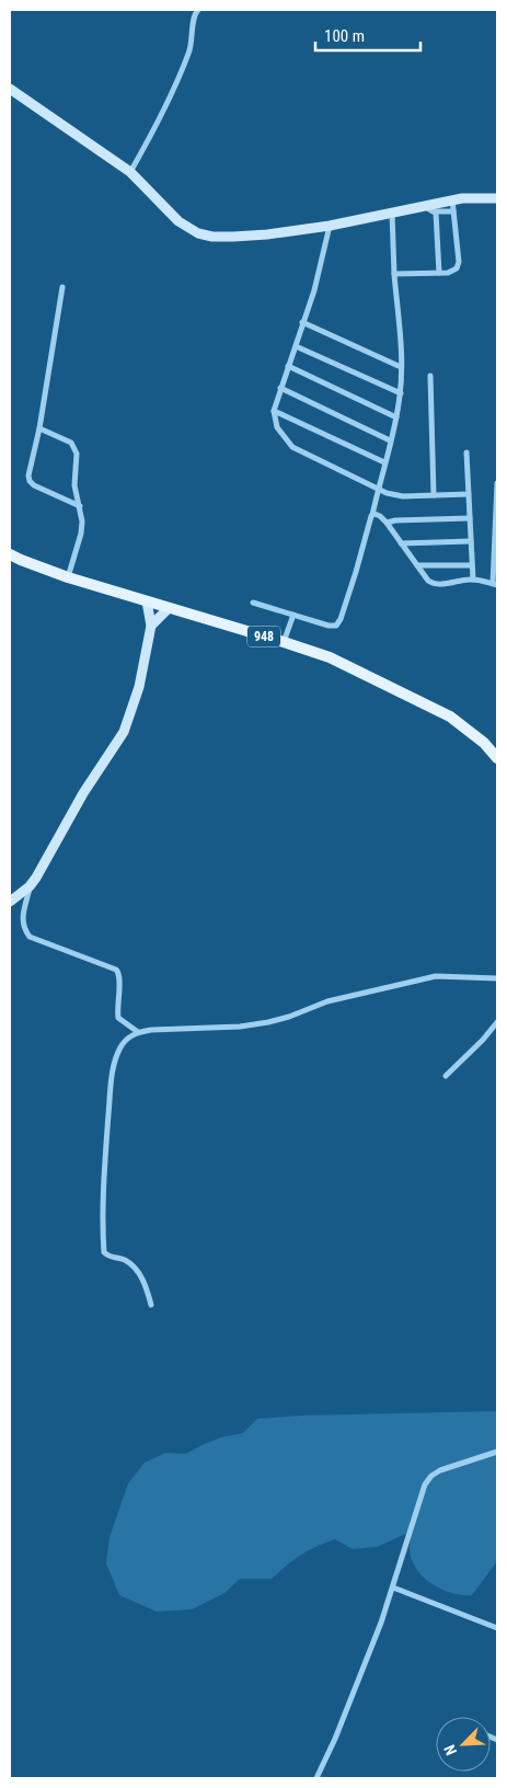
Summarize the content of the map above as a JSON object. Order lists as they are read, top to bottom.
{
  "streets": {
    "main road": ["948"]
  },
  "scale_bar": "100 m",
  "north": "bottom left"
}
